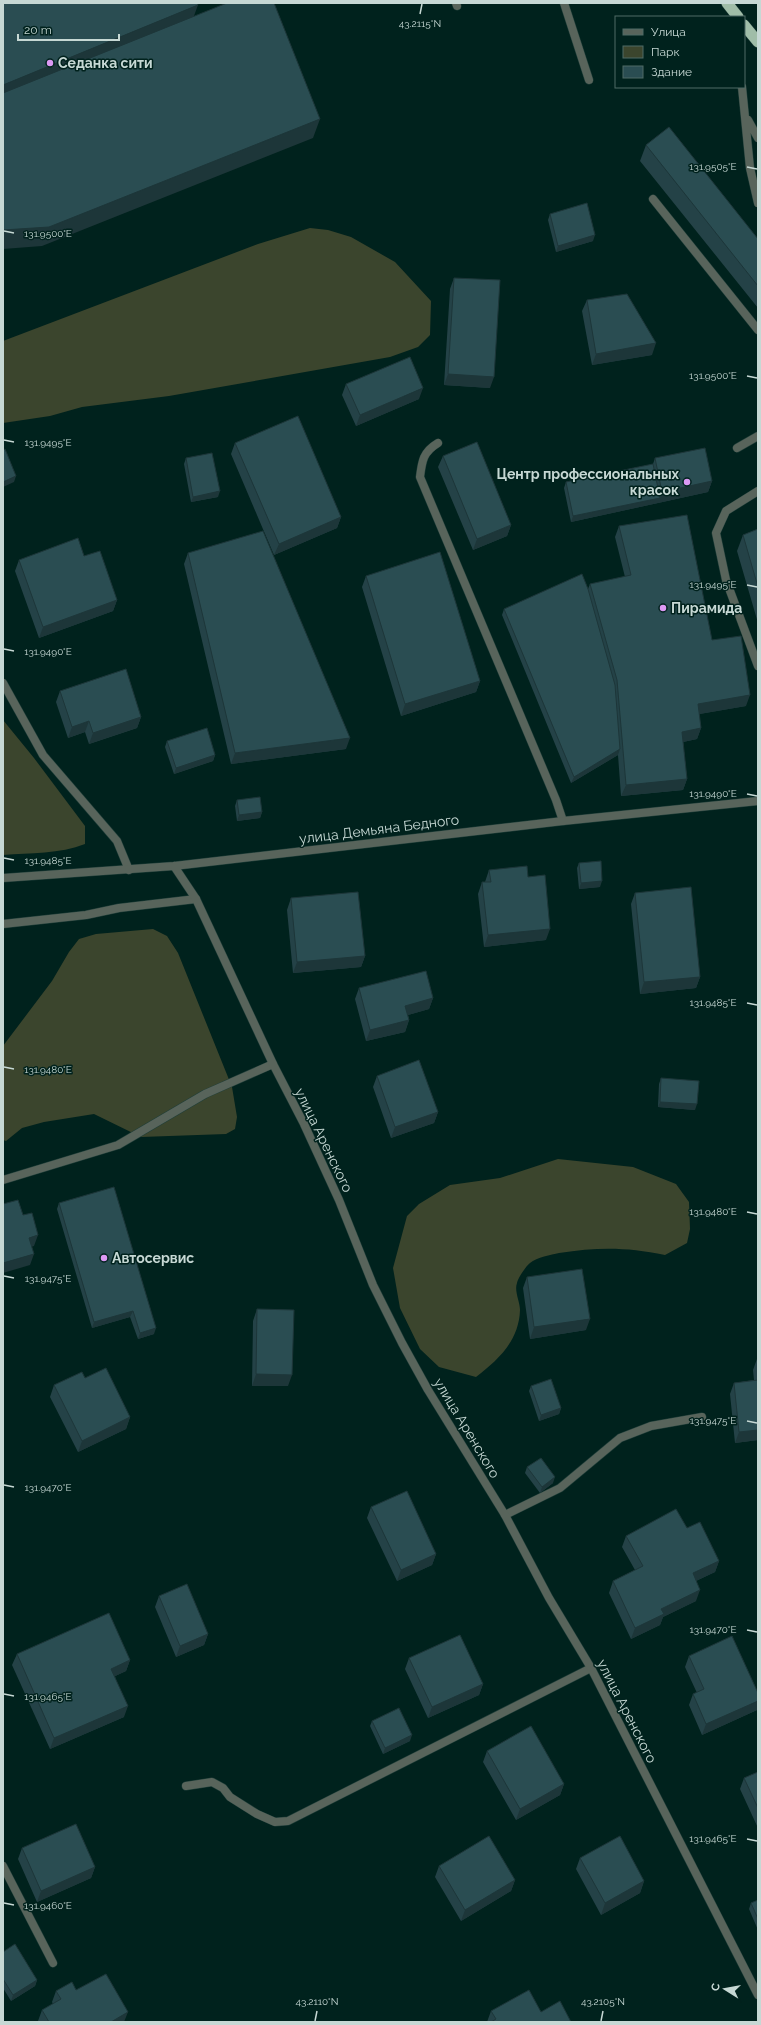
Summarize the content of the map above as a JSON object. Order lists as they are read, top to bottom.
{
  "streets": {
    "street": ["улица Демьяна Бедного", "улица Аренского"]
  },
  "crossings": [
    ["улица Демьяна Бедного", "улица Аренского"]
  ],
  "places": [
    "Седанка сити",
    "Центр профессиональных красок",
    "Пирамида",
    "Автосервис"
  ],
  "legend": ["Улица", "Парк", "Здание"],
  "scale_bar": "20 m",
  "north": "left",
  "coordinates": [
    "43.2115°N",
    "131.9505°E",
    "131.9500°E",
    "131.9495°E",
    "131.9490°E",
    "131.9485°E",
    "131.9480°E",
    "131.9475°E",
    "131.9470°E",
    "131.9465°E",
    "131.9460°E",
    "43.2110°N",
    "43.2105°N"
  ]
}
